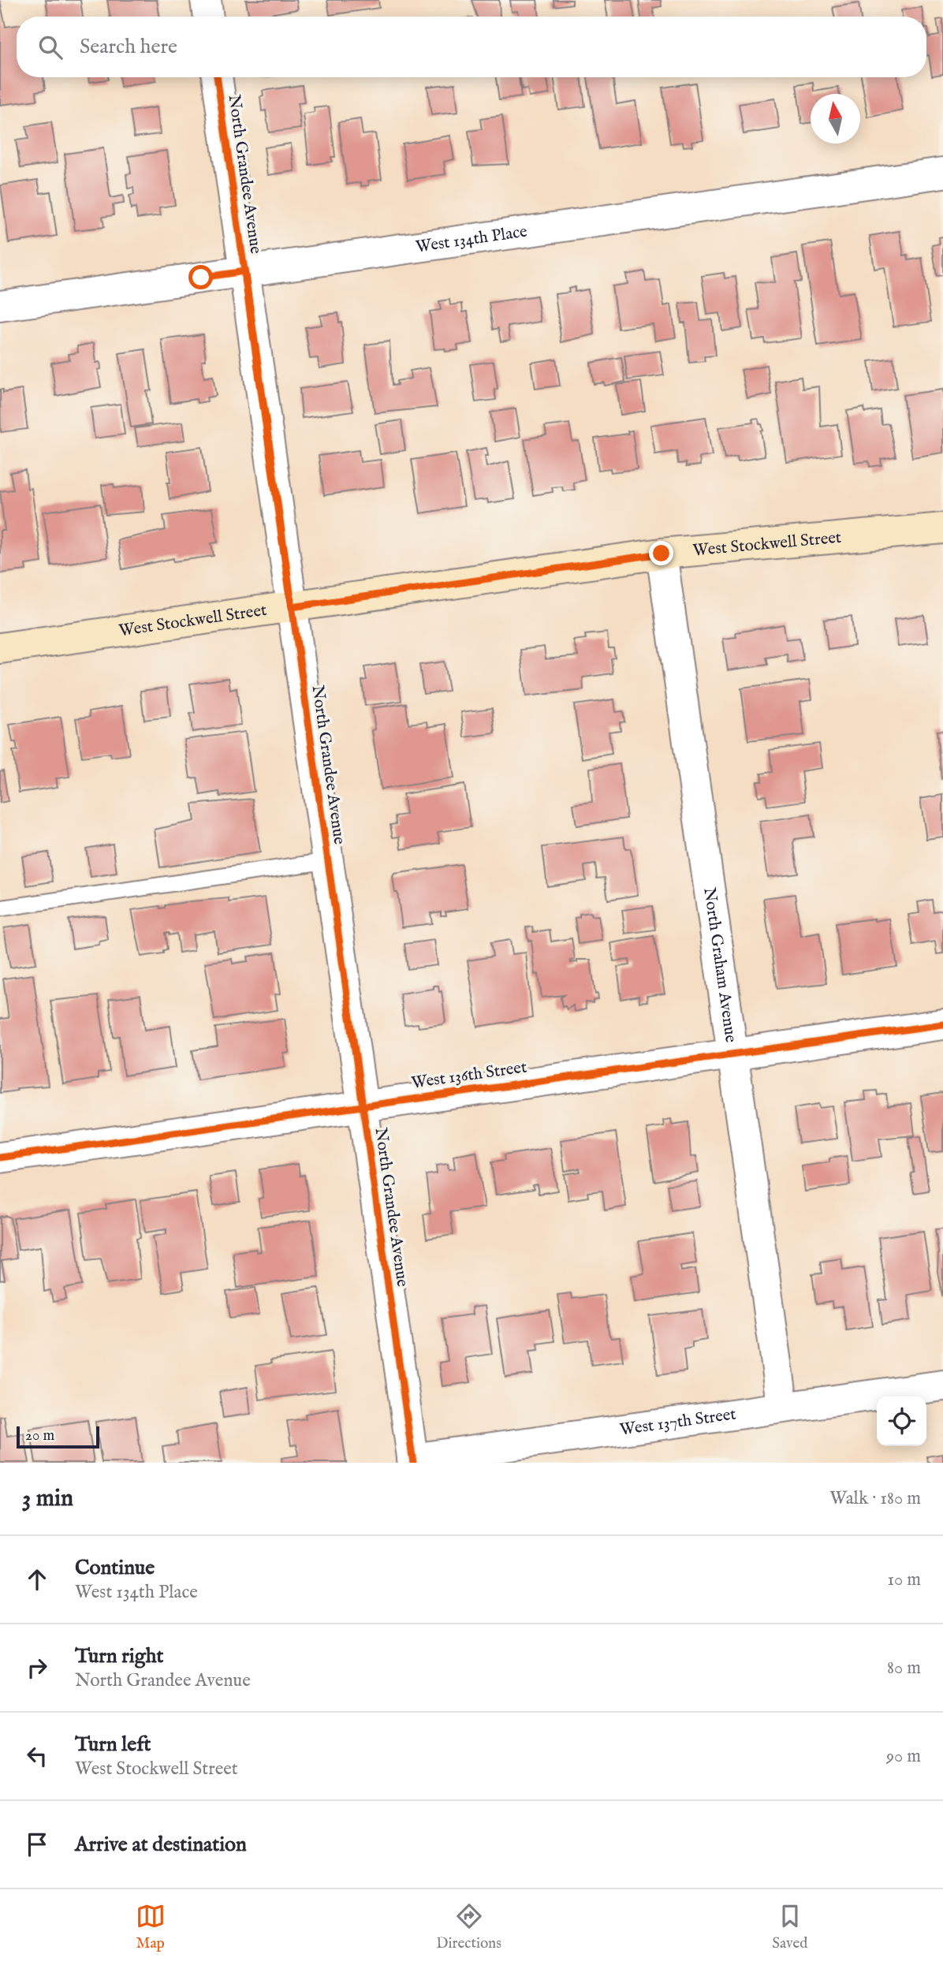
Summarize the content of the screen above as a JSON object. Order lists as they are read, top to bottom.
{
  "streets": {
    "street": [
      "North Grandee Avenue",
      "West 134th Place",
      "West Stockwell Street",
      "North Graham Avenue",
      "West 136th Street",
      "West 137th Street"
    ]
  },
  "crossings": [
    ["North Grandee Avenue", "West 134th Place"],
    ["North Grandee Avenue", "West Stockwell Street"],
    ["North Grandee Avenue", "West 136th Street"],
    ["North Grandee Avenue", "West 137th Street"],
    ["West Stockwell Street", "North Graham Avenue"],
    ["North Graham Avenue", "West 136th Street"],
    ["North Graham Avenue", "West 137th Street"]
  ],
  "scale_bar": "20 m",
  "north": "top",
  "page": {
    "search": "Search here",
    "scale": "20 m",
    "heading": ["3 min", "Walk · 180 m"],
    "list": [
      ["Continue", "West 134th Place", "10 m"],
      ["Turn right", "North Grandee Avenue", "80 m"],
      ["Turn left", "West Stockwell Street", "90 m"],
      "Arrive at destination"
    ],
    "nav": ["Map", "Directions", "Saved"]
  }
}
